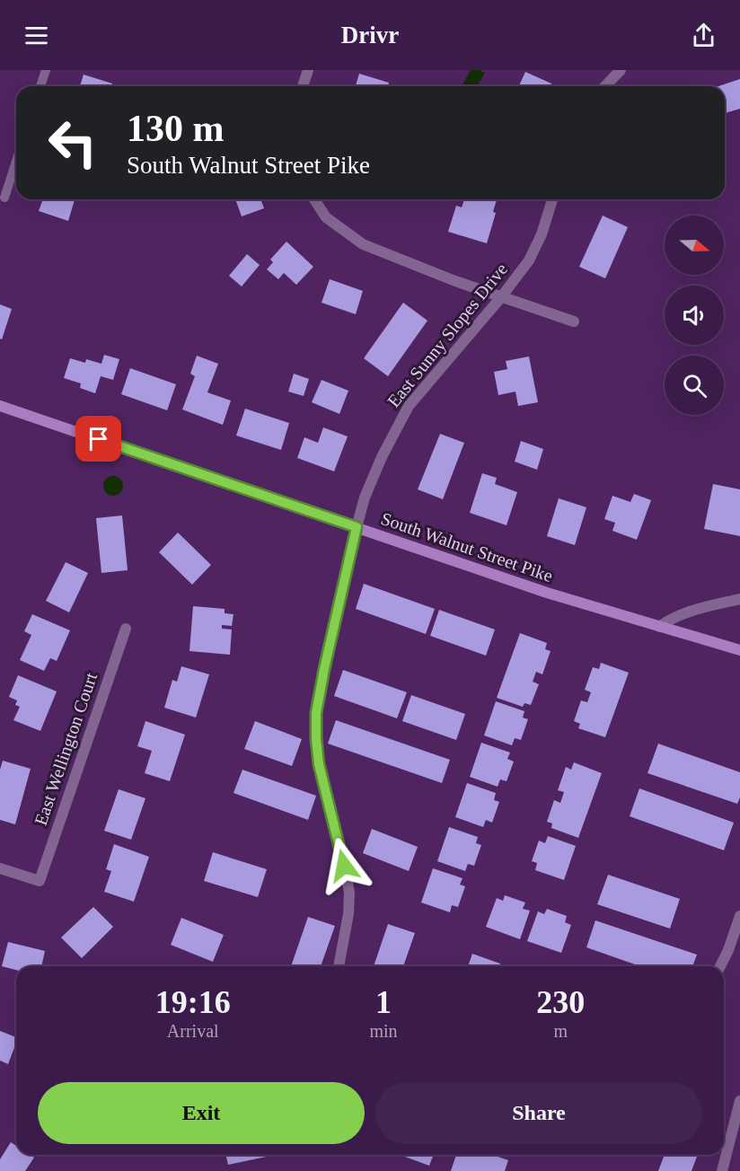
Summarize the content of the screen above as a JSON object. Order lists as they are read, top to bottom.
{
  "streets": {
    "street": ["East Sunny Slopes Drive", "South Walnut Street Pike", "East Wellington Court"]
  },
  "crossings": [
    ["East Sunny Slopes Drive", "South Walnut Street Pike"]
  ],
  "north": "right",
  "page": {
    "header": "Drivr",
    "turn": ["130 m", "South Walnut Street Pike"],
    "eta": [
      "19:16",
      "Arrival",
      "1",
      "min",
      "230",
      "m"
    ],
    "buttons": ["Exit", "Share"]
  }
}
